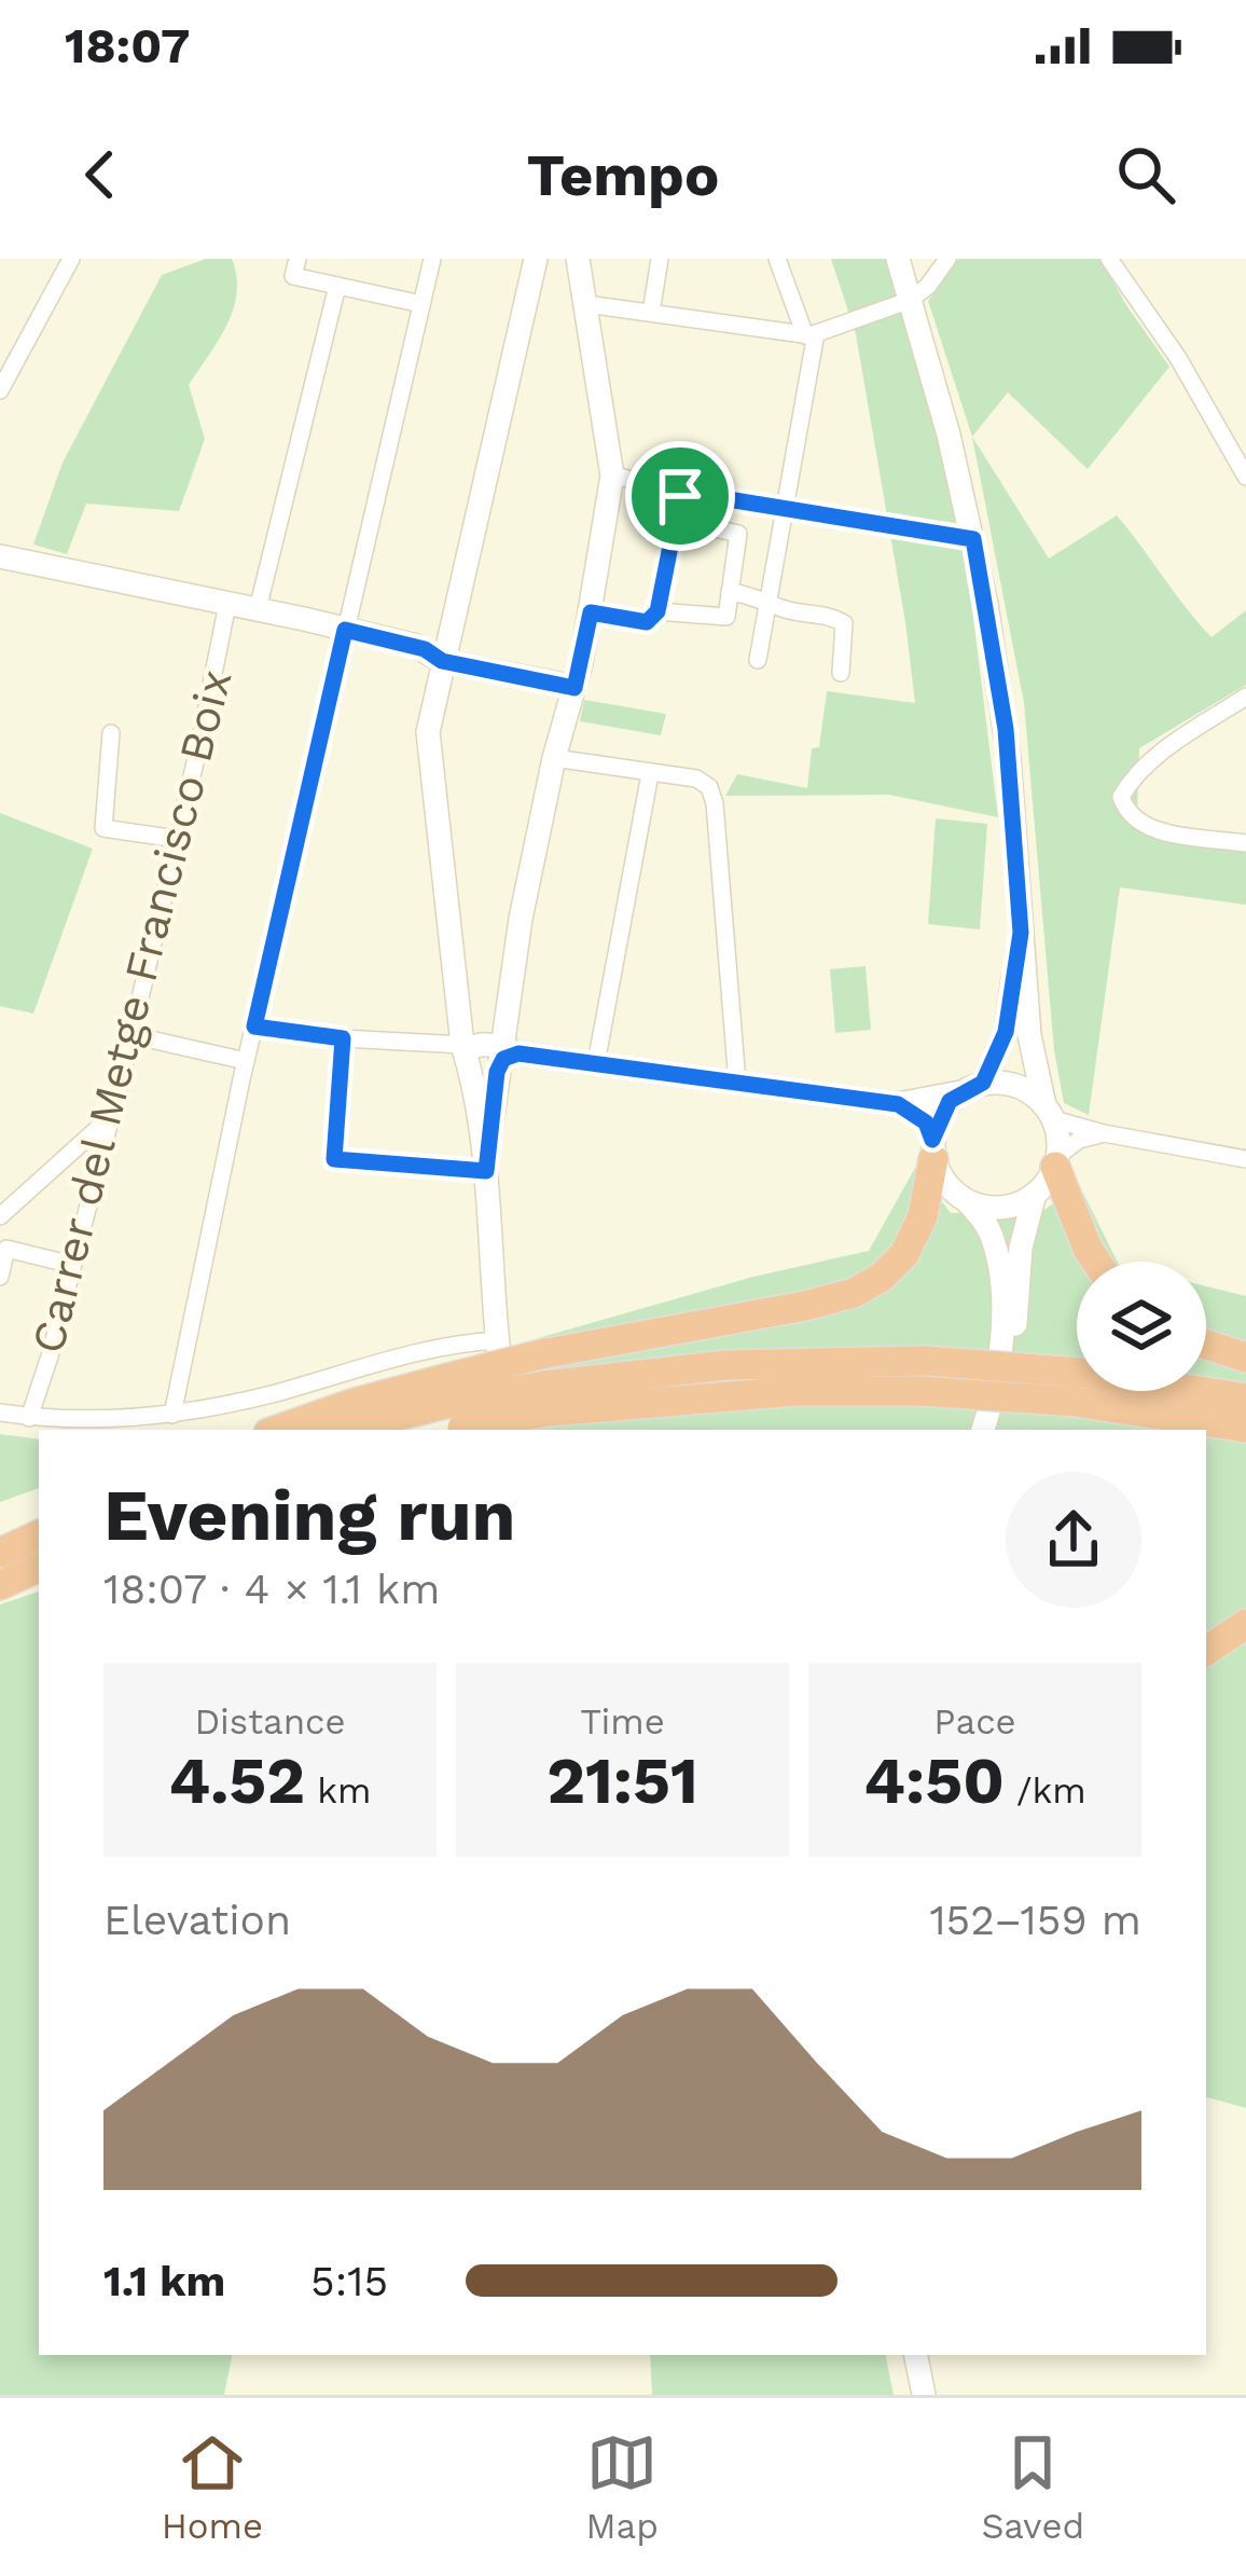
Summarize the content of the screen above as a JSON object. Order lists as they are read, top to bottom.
{
  "streets": {
    "street": ["Carrer del Metge Francisco Boix"]
  },
  "page": {
    "status": "18:07",
    "header": "Tempo",
    "heading": ["Evening run", "18:07 · 4 × 1.1 km"],
    "stats": [
      ["Distance", "4.52 km"],
      ["Time", "21:51"],
      ["Pace", "4:50 /km"]
    ],
    "chart": ["Elevation", "152–159 m"],
    "list": [
      {
        "name": "1.1 km",
        "note": "5:15"
      }
    ],
    "tabs": ["Home", "Map", "Saved"]
  }
}
